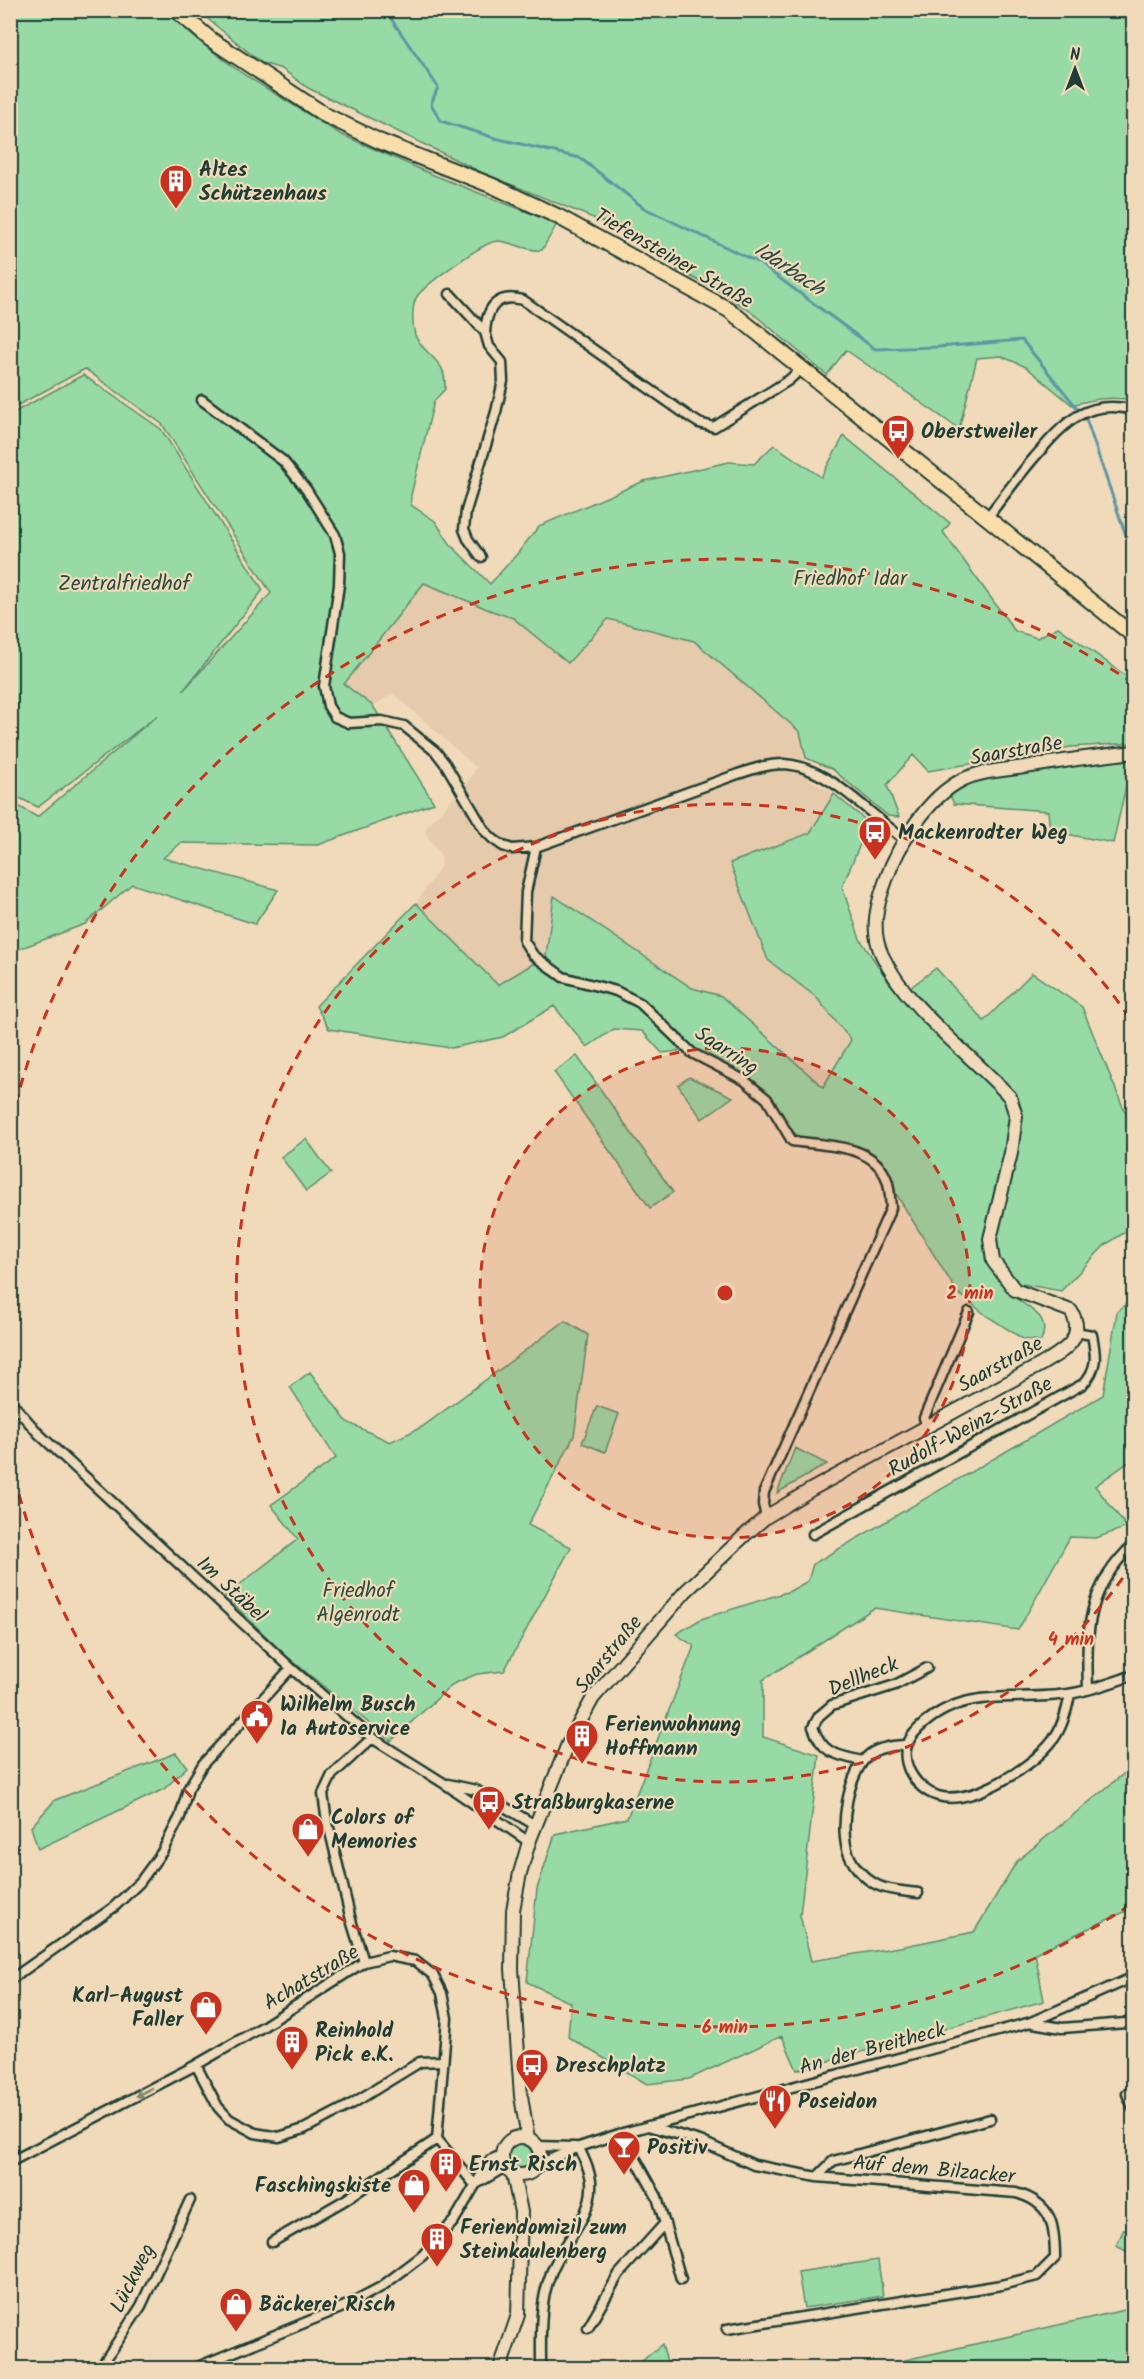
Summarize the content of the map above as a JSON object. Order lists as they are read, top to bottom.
{
  "streets": {
    "main road": ["Tiefensteiner Straße"],
    "street": [
      "Saarstraße",
      "Saarring",
      "Rudolf-Weinz-Straße",
      "Im Stäbel",
      "Dellheck",
      "Achatstraße",
      "An der Breitheck",
      "Auf dem Bilzacker",
      "Lückweg"
    ]
  },
  "crossings": [
    ["Saarstraße", "Saarring"],
    ["Saarstraße", "Rudolf-Weinz-Straße"],
    ["Saarstraße", "Im Stäbel"],
    ["Saarstraße", "An der Breitheck"],
    ["An der Breitheck", "Auf dem Bilzacker"]
  ],
  "water": ["Idarbach"],
  "parks": ["Friedhof Idar", "Zentralfriedhof", "Friedhof Algenrodt"],
  "places": {
    "building": [
      "Altes Schützenhaus",
      "Ferienwohnung Hoffmann",
      "Reinhold Pick e.K.",
      "Ernst Risch",
      "Feriendomizil zum Steinkaulenberg"
    ],
    "bus stop": [
      "Oberstweiler",
      "Mackenrodter Weg",
      "Straßburgkaserne",
      "Dreschplatz"
    ],
    "public building": ["Wilhelm Busch 1a Autoservice"],
    "shop": [
      "Colors of Memories",
      "Karl-August Faller",
      "Faschingskiste",
      "Bäckerei Risch"
    ],
    "restaurant": ["Poseidon"],
    "bar": ["Positiv"]
  },
  "north": "top",
  "rings": ["2 min", "4 min", "6 min"]
}
